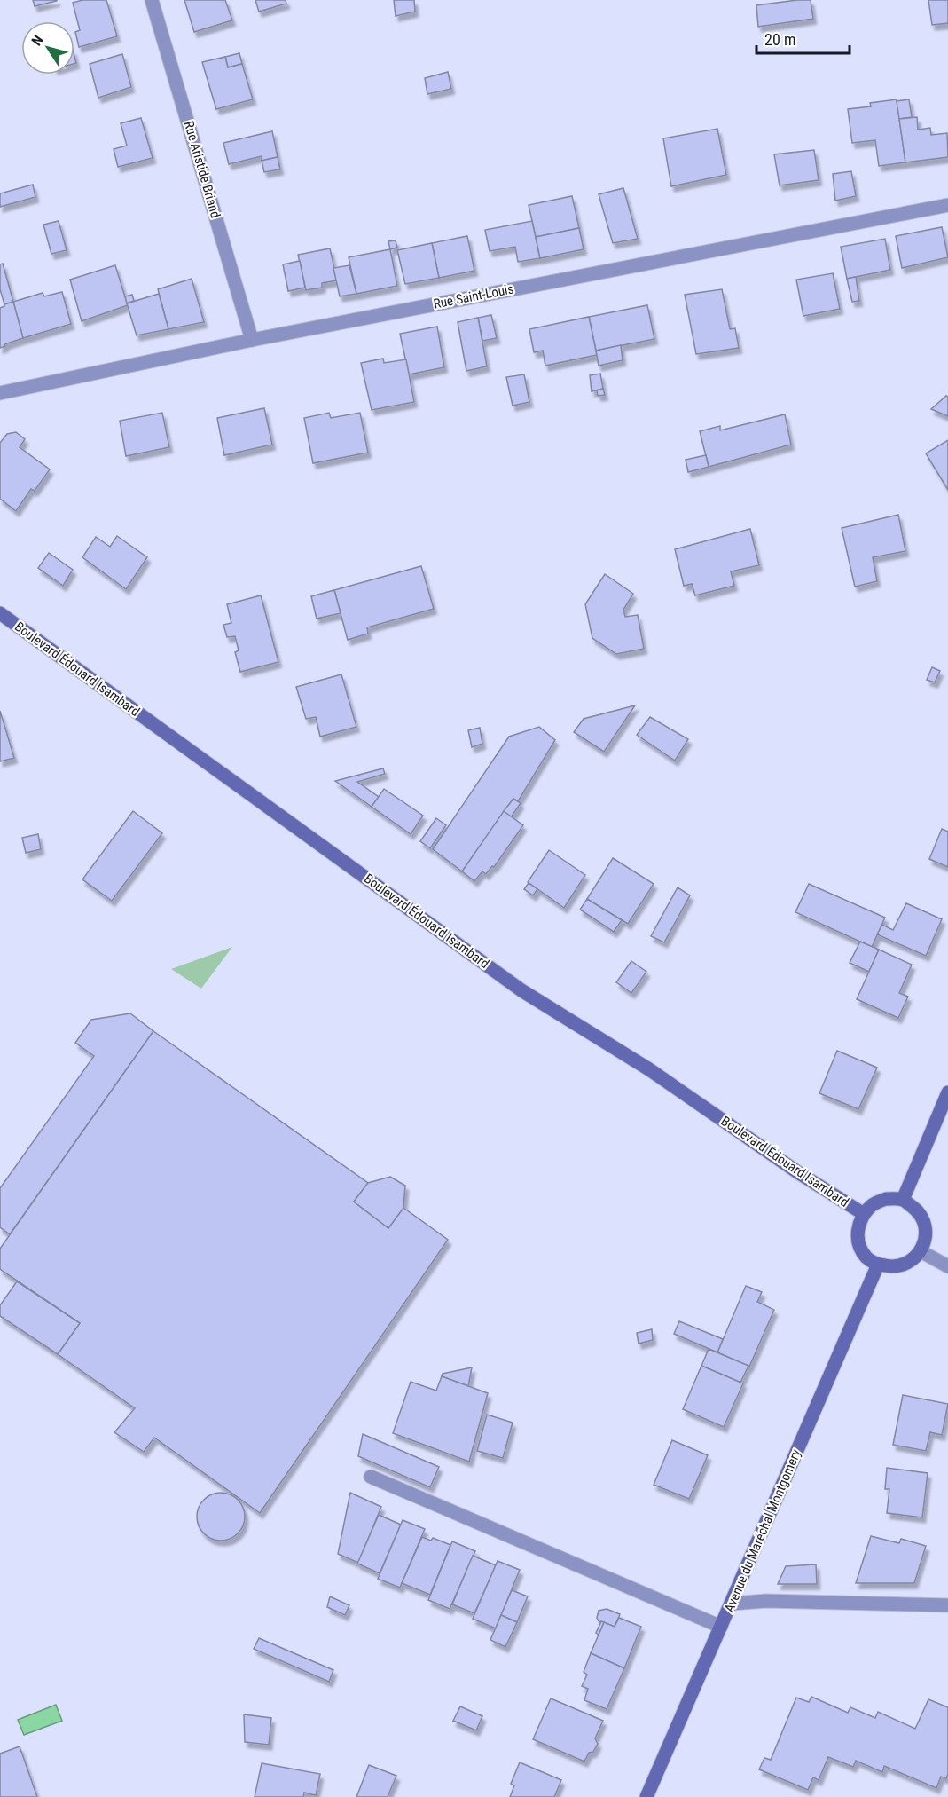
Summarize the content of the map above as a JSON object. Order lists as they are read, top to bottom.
{
  "streets": {
    "main road": ["Boulevard Édouard Isambard", "Avenue du Maréchal Montgomery"],
    "street": ["Rue Aristide Briand", "Rue Saint-Louis"]
  },
  "crossings": [
    ["Rue Aristide Briand", "Rue Saint-Louis"],
    ["Boulevard Édouard Isambard", "Avenue du Maréchal Montgomery"]
  ],
  "scale_bar": "20 m",
  "north": "top left"
}
